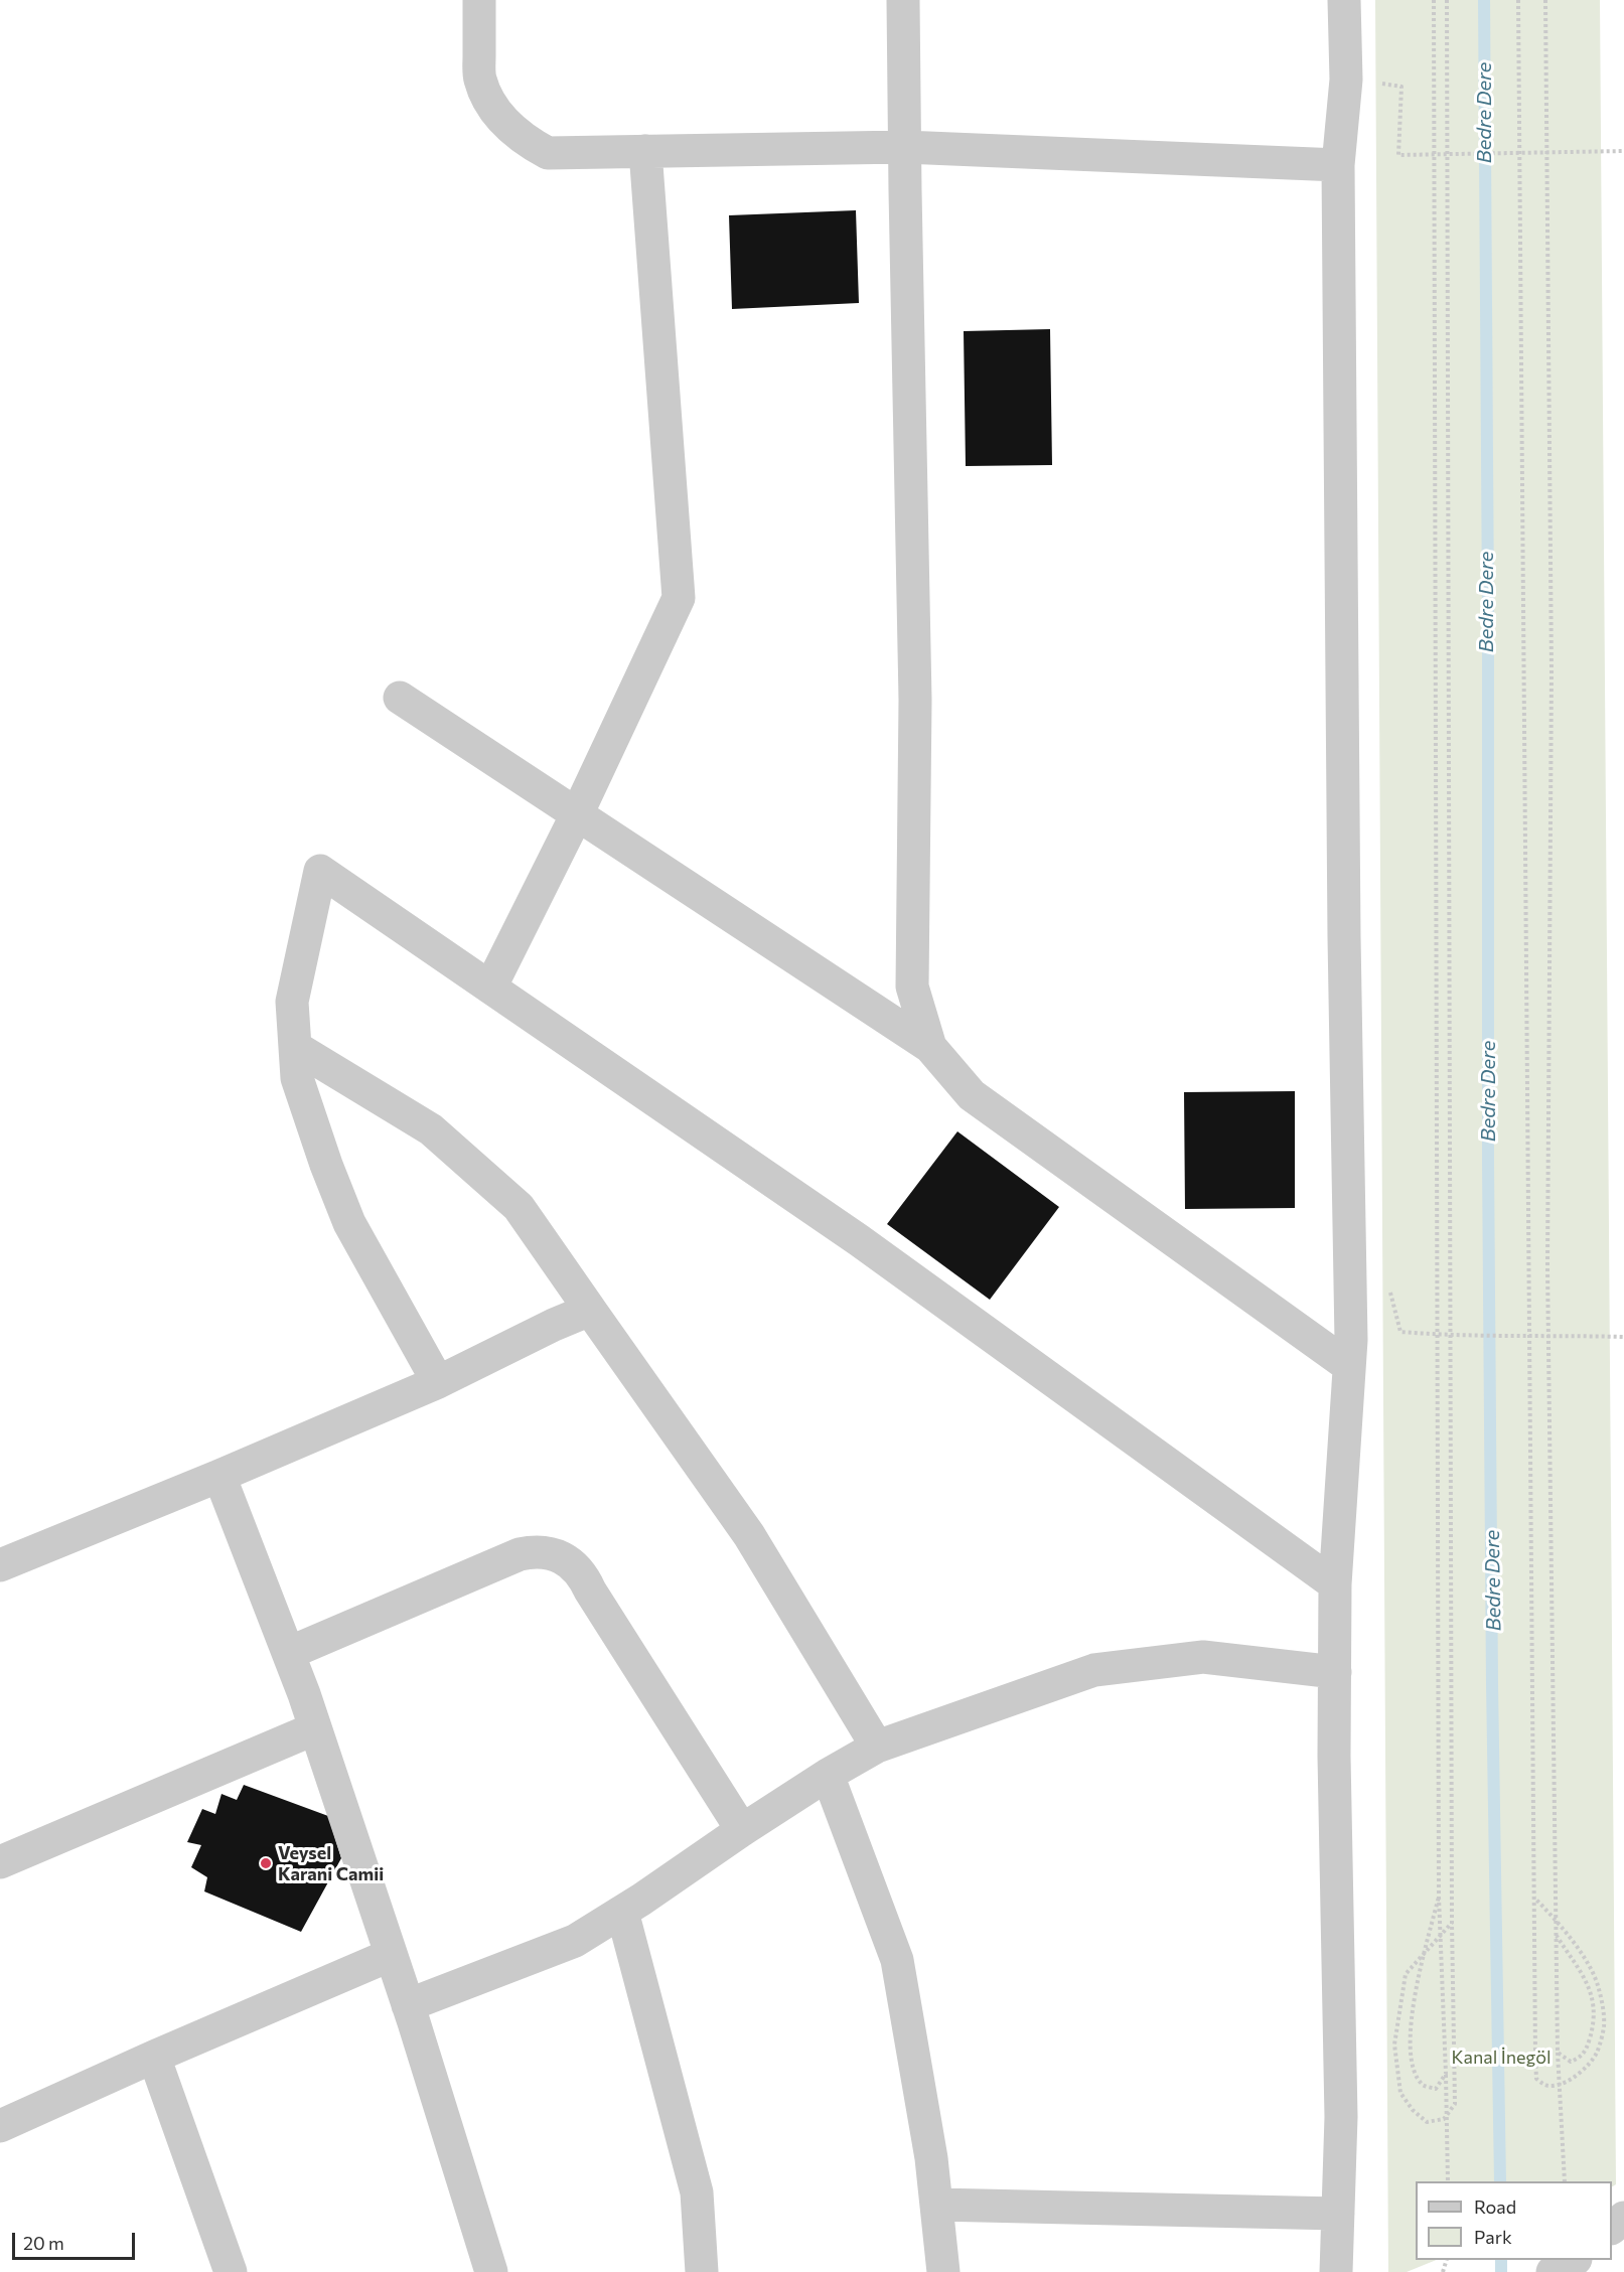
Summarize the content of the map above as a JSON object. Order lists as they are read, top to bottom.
{
  "water": ["Bedre Dere"],
  "parks": ["Kanal İnegöl"],
  "places": ["Veysel Karani Camii"],
  "legend": ["Road", "Park"],
  "scale_bar": "20 m"
}
